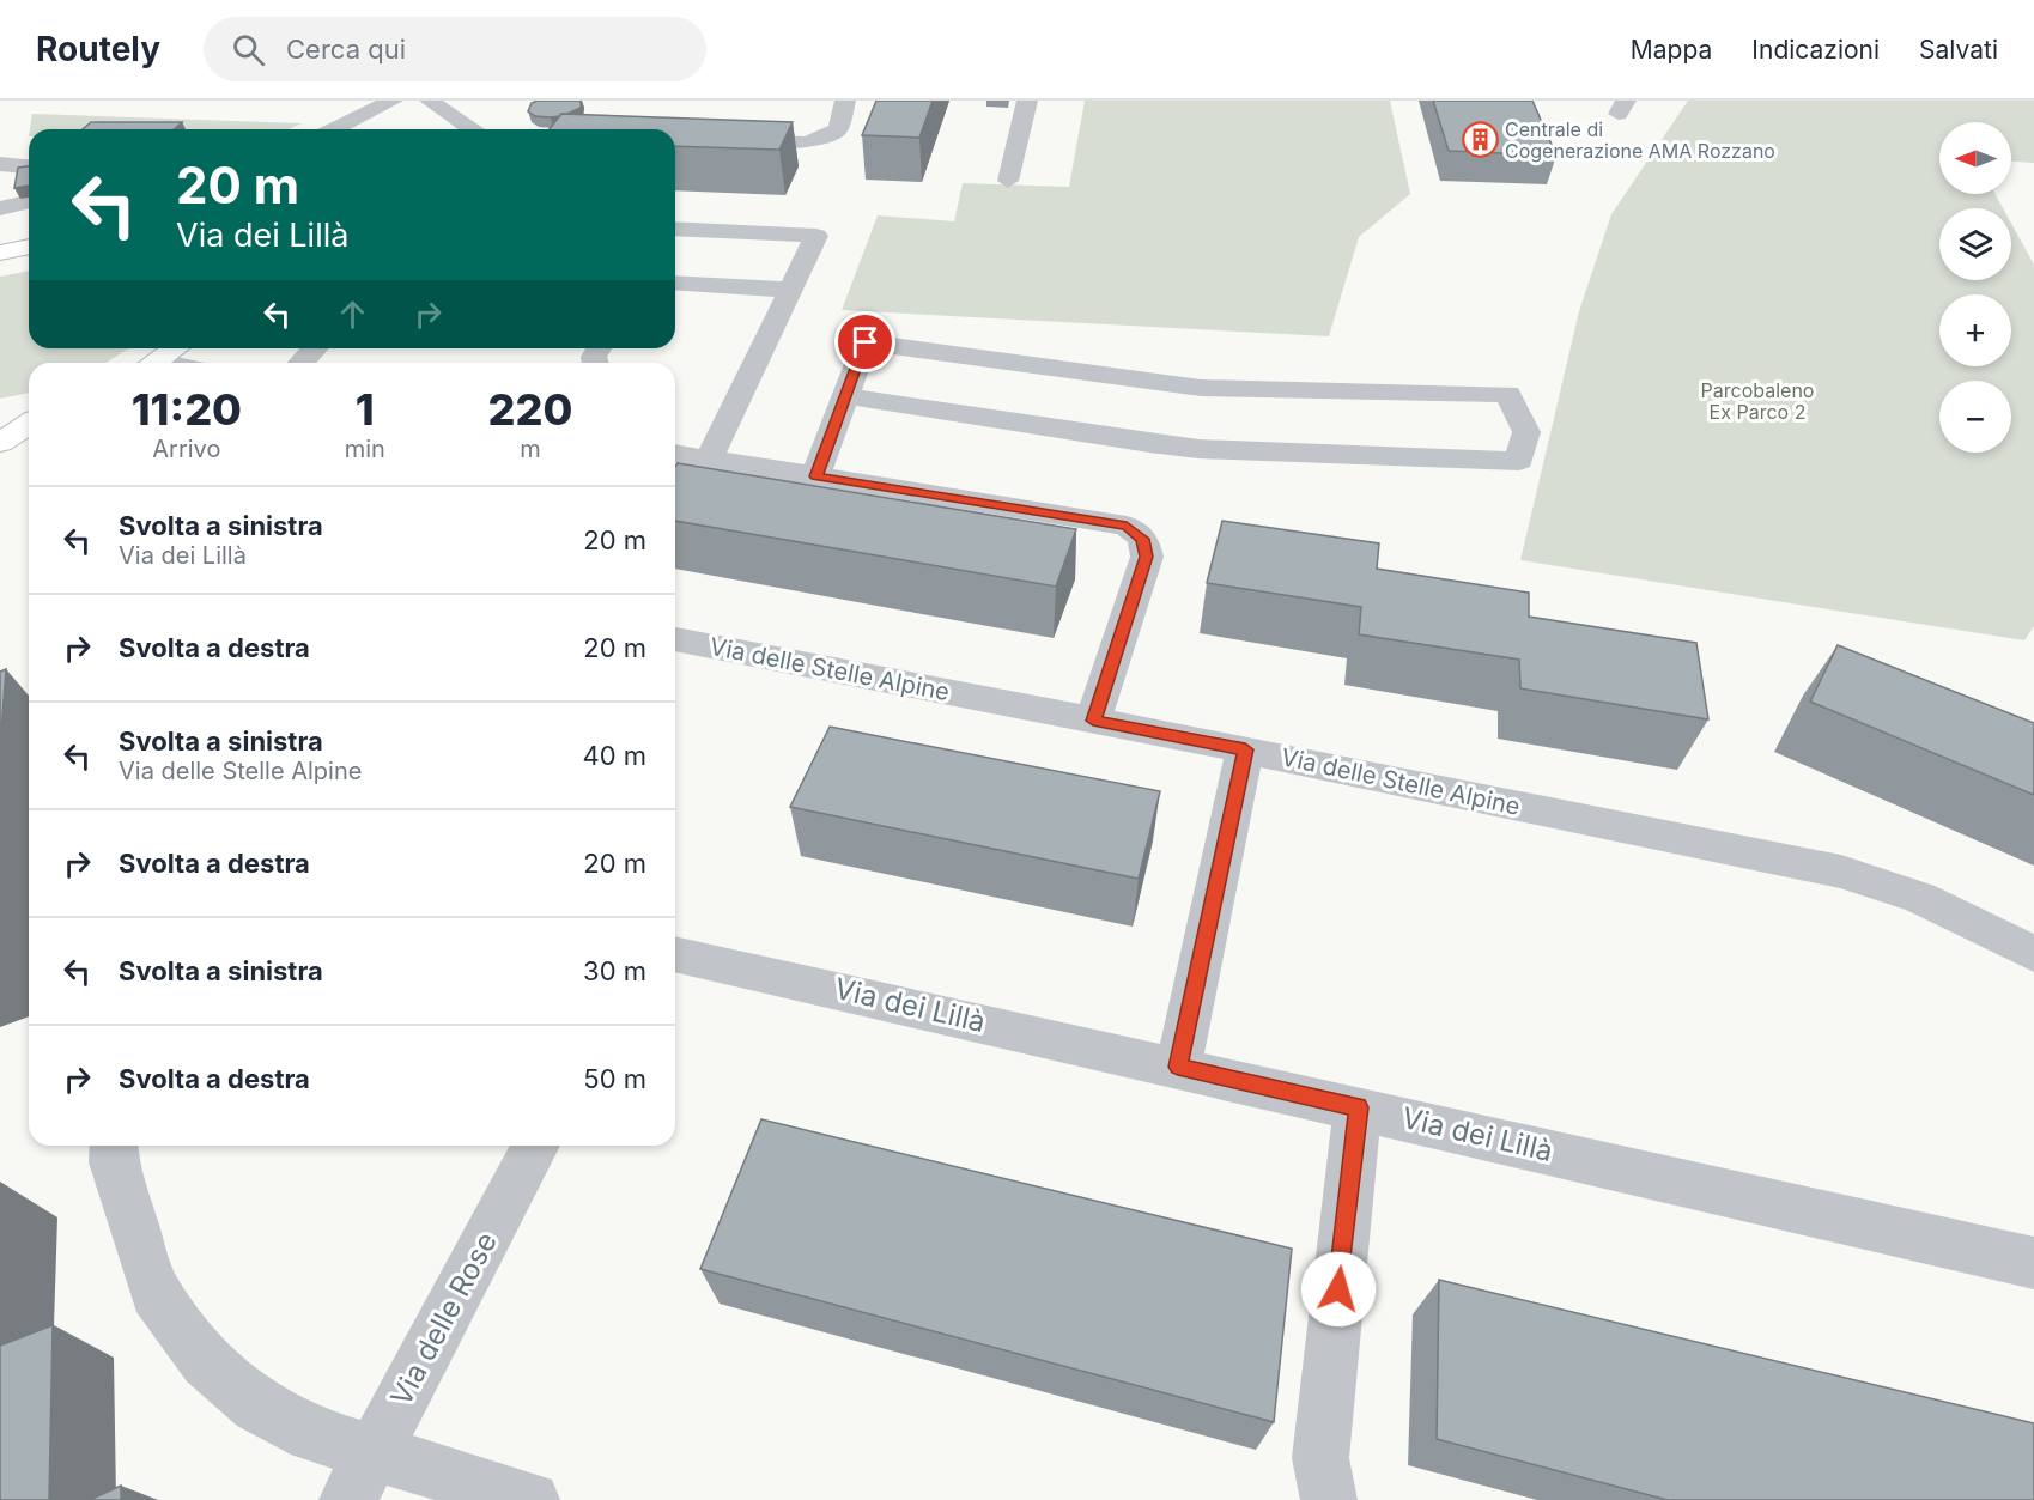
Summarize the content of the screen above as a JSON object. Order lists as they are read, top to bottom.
{
  "streets": {
    "street": ["Via delle Stelle Alpine", "Via dei Lillà", "Via delle Rose"]
  },
  "parks": ["Parcobaleno Ex Parco 2"],
  "places": {
    "building": ["Centrale di Cogenerazione AMA Rozzano"]
  },
  "north": "left",
  "page": {
    "header": "Routely",
    "search": "Cerca qui",
    "nav": ["Mappa", "Indicazioni", "Salvati"],
    "map_buttons": ["+", "−"],
    "turn": ["20 m", "Via dei Lillà"],
    "eta": [
      "11:20",
      "Arrivo",
      "1",
      "min",
      "220",
      "m"
    ],
    "list": [
      {
        "name": "Svolta a sinistra",
        "note": "Via dei Lillà",
        "value": "20 m"
      },
      {
        "name": "Svolta a destra",
        "value": "20 m"
      },
      {
        "name": "Svolta a sinistra",
        "note": "Via delle Stelle Alpine",
        "value": "40 m"
      },
      {
        "name": "Svolta a destra",
        "value": "20 m"
      },
      {
        "name": "Svolta a sinistra",
        "value": "30 m"
      },
      {
        "name": "Svolta a destra",
        "value": "50 m"
      }
    ]
  }
}
